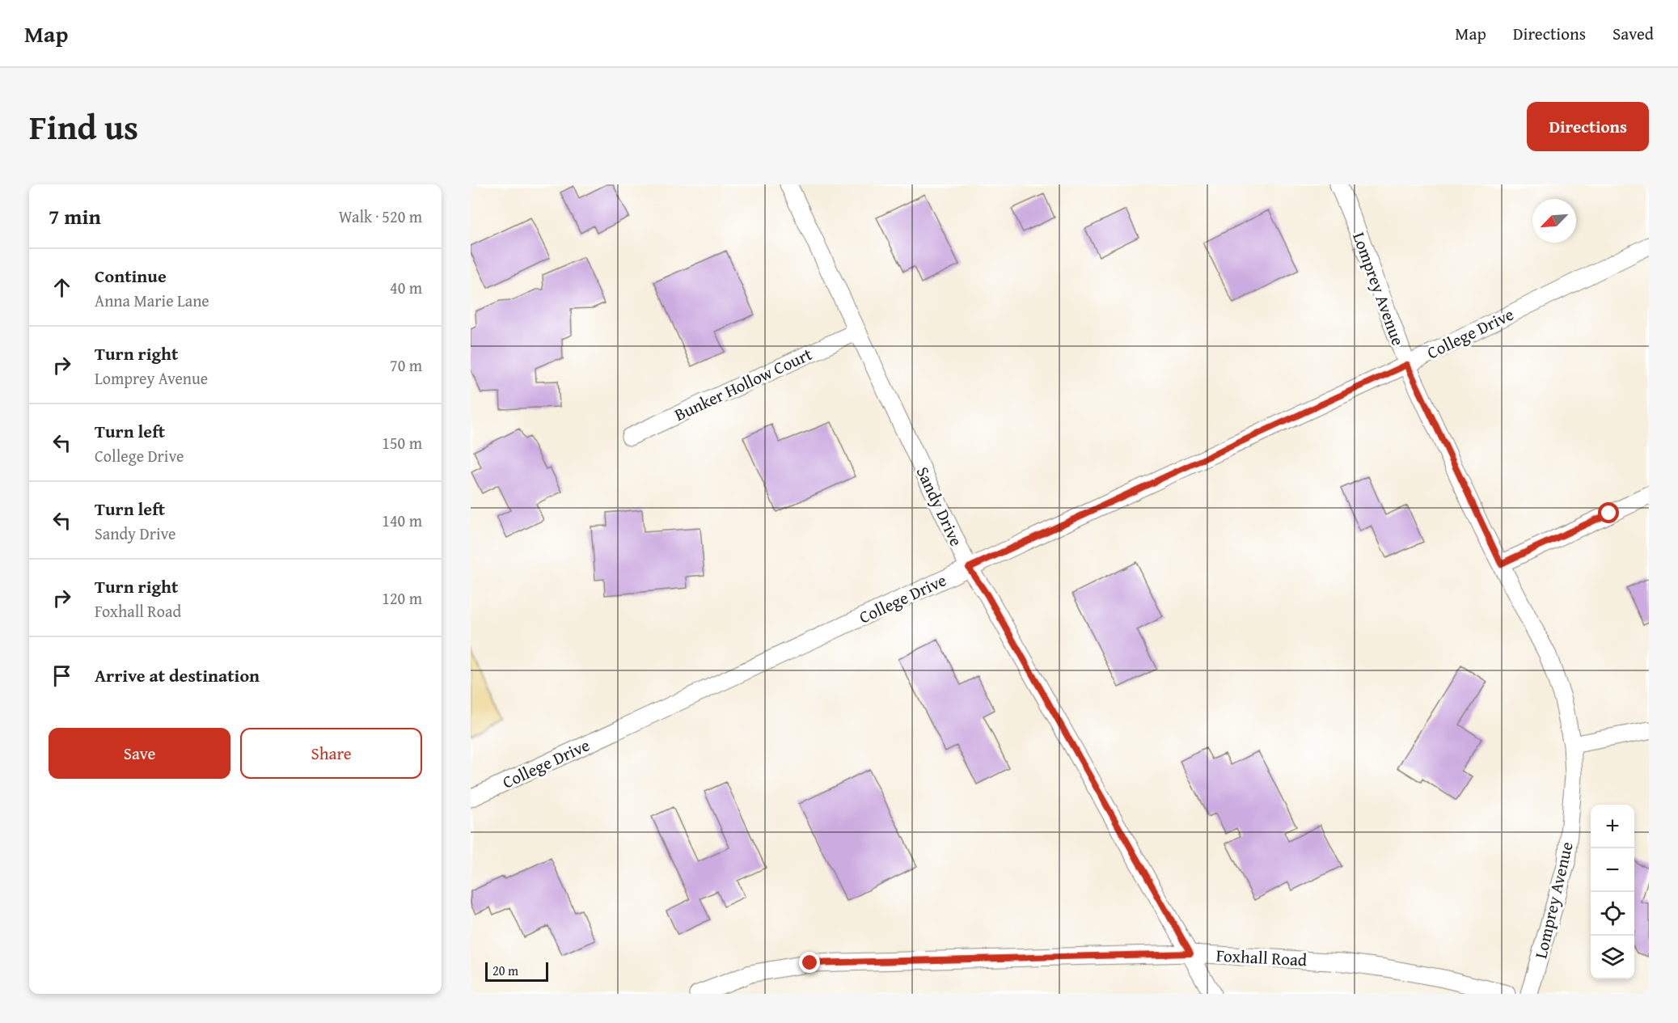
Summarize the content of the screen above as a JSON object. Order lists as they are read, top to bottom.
{
  "streets": {
    "street": [
      "Lomprey Avenue",
      "College Drive",
      "Bunker Hollow Court",
      "Sandy Drive",
      "Foxhall Road"
    ]
  },
  "crossings": [
    ["Lomprey Avenue", "College Drive"],
    ["College Drive", "Sandy Drive"],
    ["Bunker Hollow Court", "Sandy Drive"],
    ["Sandy Drive", "Foxhall Road"]
  ],
  "scale_bar": "20 m",
  "north": "bottom left",
  "page": {
    "header": "Map",
    "nav": ["Map", "Directions", "Saved"],
    "title": "Find us",
    "buttons": [
      "Directions",
      ["Save", "Share"]
    ],
    "heading": ["7 min", "Walk · 520 m"],
    "list": [
      ["Continue", "Anna Marie Lane", "40 m"],
      ["Turn right", "Lomprey Avenue", "70 m"],
      ["Turn left", "College Drive", "150 m"],
      ["Turn left", "Sandy Drive", "140 m"],
      ["Turn right", "Foxhall Road", "120 m"],
      "Arrive at destination"
    ],
    "map_buttons": ["+", "−"],
    "scale": "20 m"
  }
}
